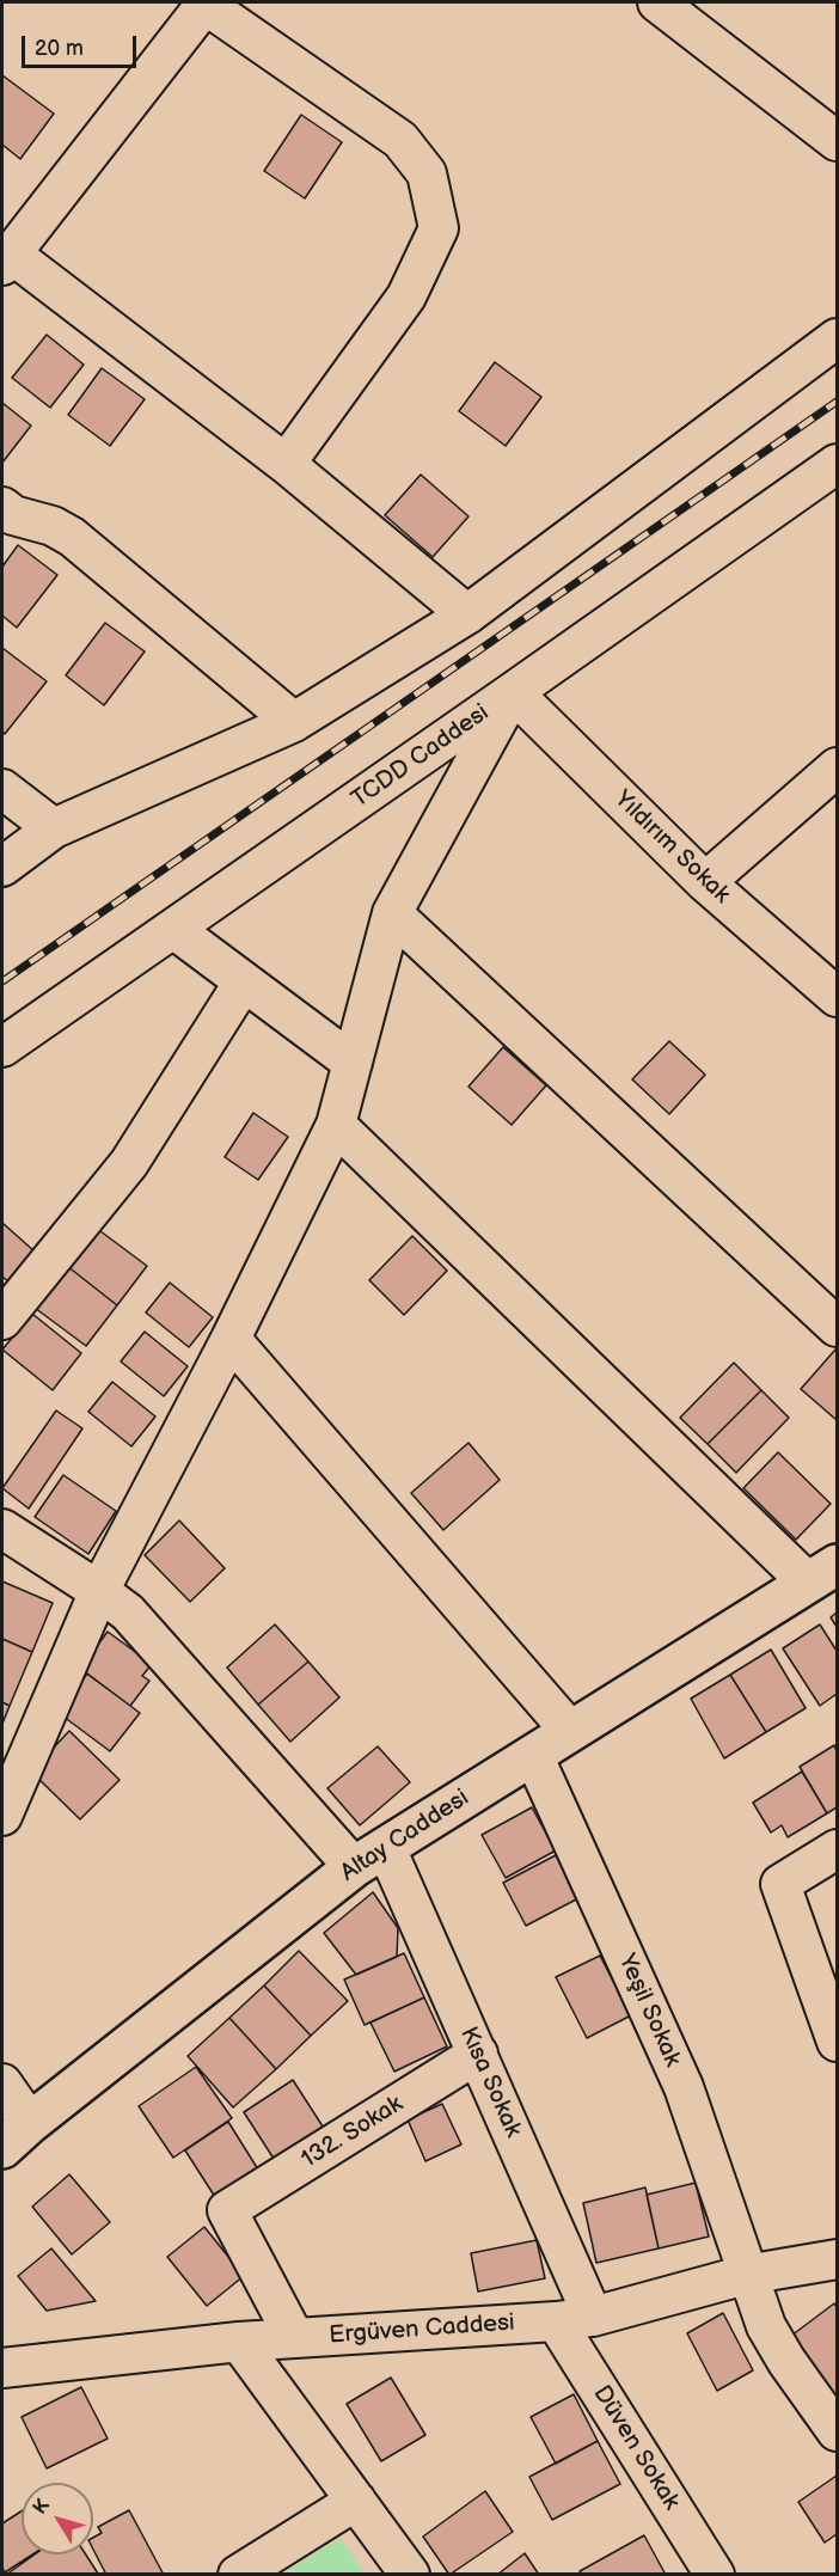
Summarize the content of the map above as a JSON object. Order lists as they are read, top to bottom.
{
  "streets": {
    "main road": ["Altay Caddesi"],
    "street": [
      "TCDD Caddesi",
      "Yıldırım Sokak",
      "Yeşil Sokak",
      "Kısa Sokak",
      "132. Sokak",
      "Ergüven Caddesi",
      "Düven Sokak"
    ]
  },
  "crossings": [
    ["TCDD Caddesi", "Yıldırım Sokak"],
    ["Altay Caddesi", "Yeşil Sokak"],
    ["Altay Caddesi", "Kısa Sokak"],
    ["Yeşil Sokak", "Ergüven Caddesi"],
    ["Kısa Sokak", "132. Sokak"],
    ["Kısa Sokak", "Ergüven Caddesi"],
    ["132. Sokak", "Ergüven Caddesi"],
    ["Ergüven Caddesi", "Düven Sokak"]
  ],
  "scale_bar": "20 m",
  "north": "top left"
}
